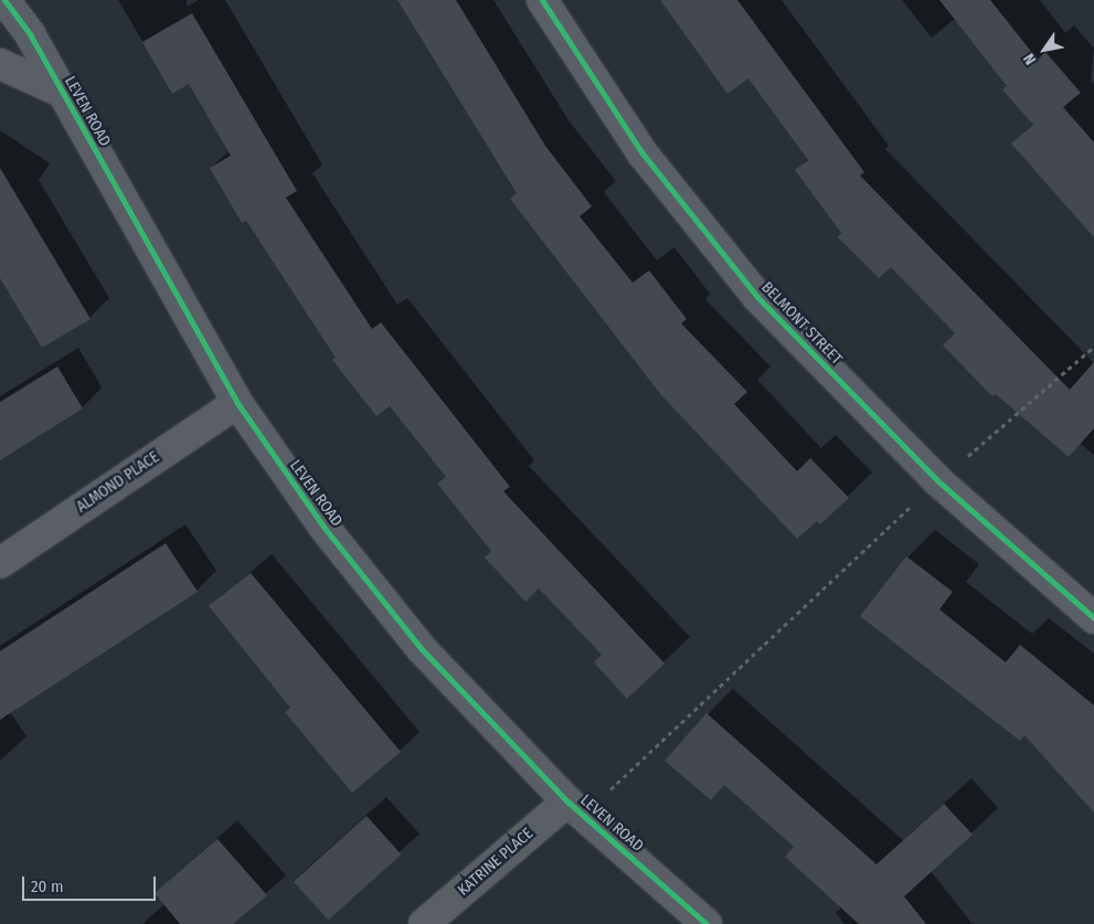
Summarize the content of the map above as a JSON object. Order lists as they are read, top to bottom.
{
  "streets": {
    "street": [
      "LEVEN ROAD",
      "BELMONT STREET",
      "ALMOND PLACE",
      "KATRINE PLACE"
    ]
  },
  "crossings": [
    ["LEVEN ROAD", "ALMOND PLACE"],
    ["LEVEN ROAD", "KATRINE PLACE"]
  ],
  "scale_bar": "20 m",
  "north": "bottom left"
}
